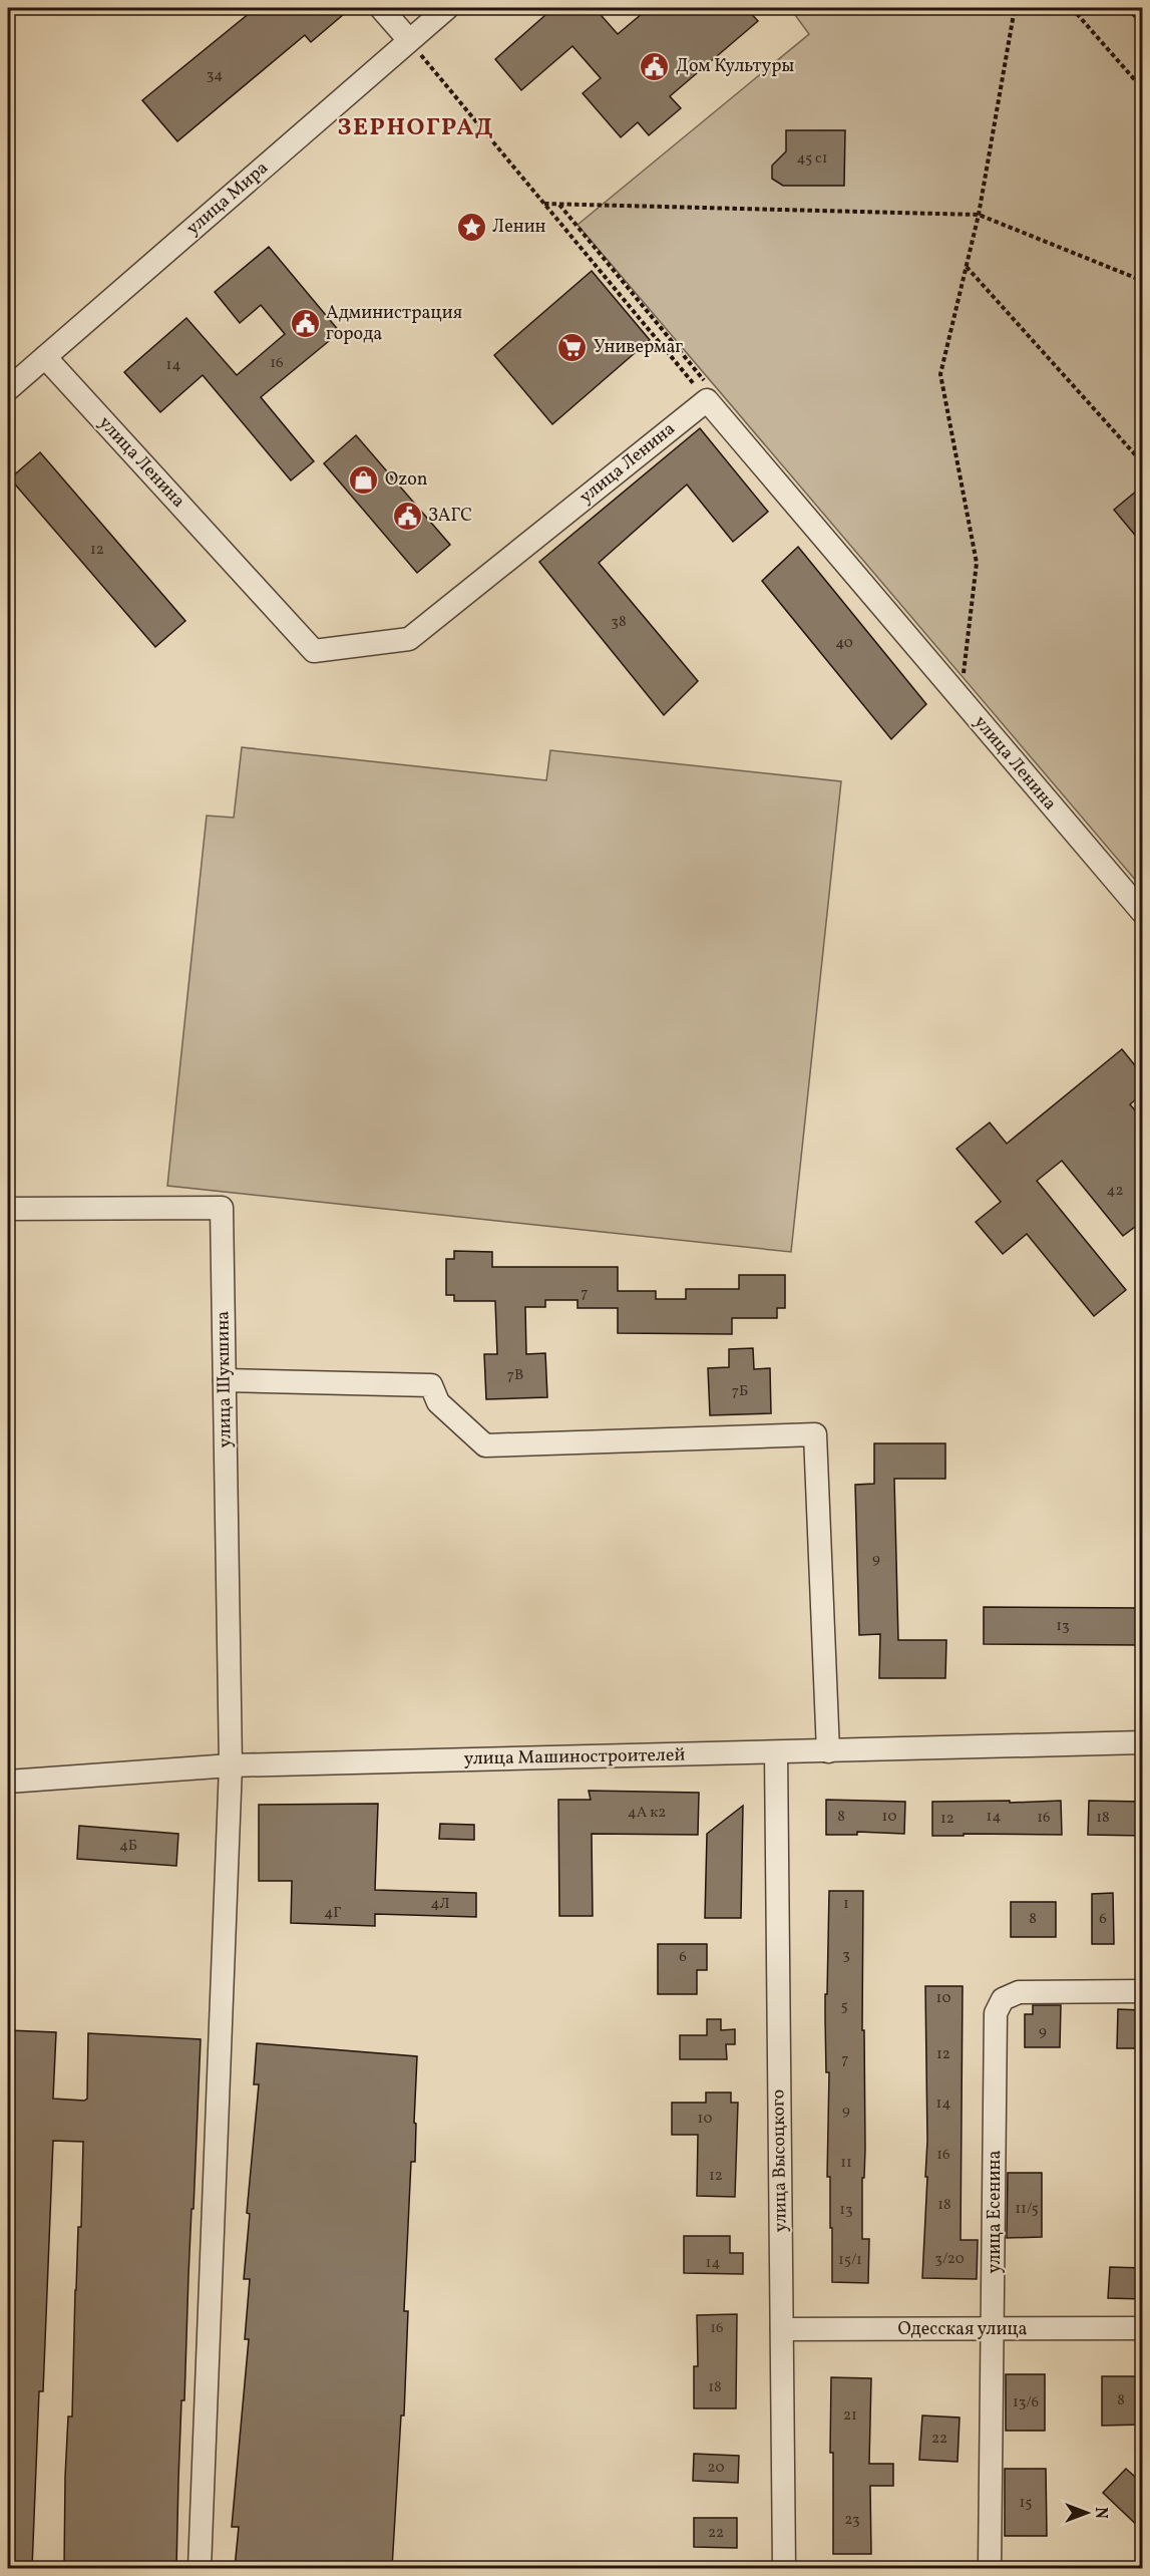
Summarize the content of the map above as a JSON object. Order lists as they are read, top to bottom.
{
  "streets": {
    "street": [
      "улица Мира",
      "улица Ленина",
      "улица Шукшина",
      "улица Машиностроителей",
      "улица Высоцкого",
      "улица Есенина",
      "Одесская улица"
    ]
  },
  "crossings": [
    ["улица Мира", "улица Ленина"],
    ["улица Шукшина", "улица Машиностроителей"],
    ["улица Машиностроителей", "улица Высоцкого"],
    ["улица Высоцкого", "Одесская улица"],
    ["улица Есенина", "Одесская улица"]
  ],
  "districts": ["ЗЕРНОГРАД"],
  "places": {
    "public building": ["Дом Культуры", "Администрация города", "ЗАГС"],
    "place": ["Ленин"],
    "supermarket": ["Универмаг"],
    "shop": ["Ozon"]
  },
  "house_numbers": [
    "34",
    "45 с1",
    "16",
    "14",
    "12",
    "38",
    "40",
    "42",
    "7",
    "7В",
    "7Б",
    "9",
    "13",
    "4А к2",
    "8",
    "10",
    "14",
    "16",
    "18",
    "12",
    "4Б",
    "4Л",
    "1",
    "4Г",
    "8",
    "6",
    "3",
    "6",
    "10",
    "5",
    "9",
    "12",
    "7",
    "14",
    "9",
    "10",
    "16",
    "11",
    "12",
    "18",
    "11/5",
    "13",
    "3/20",
    "15/1",
    "14",
    "16",
    "18",
    "8",
    "13/6",
    "21",
    "22",
    "20",
    "15",
    "23",
    "22"
  ],
  "north": "right"
}
